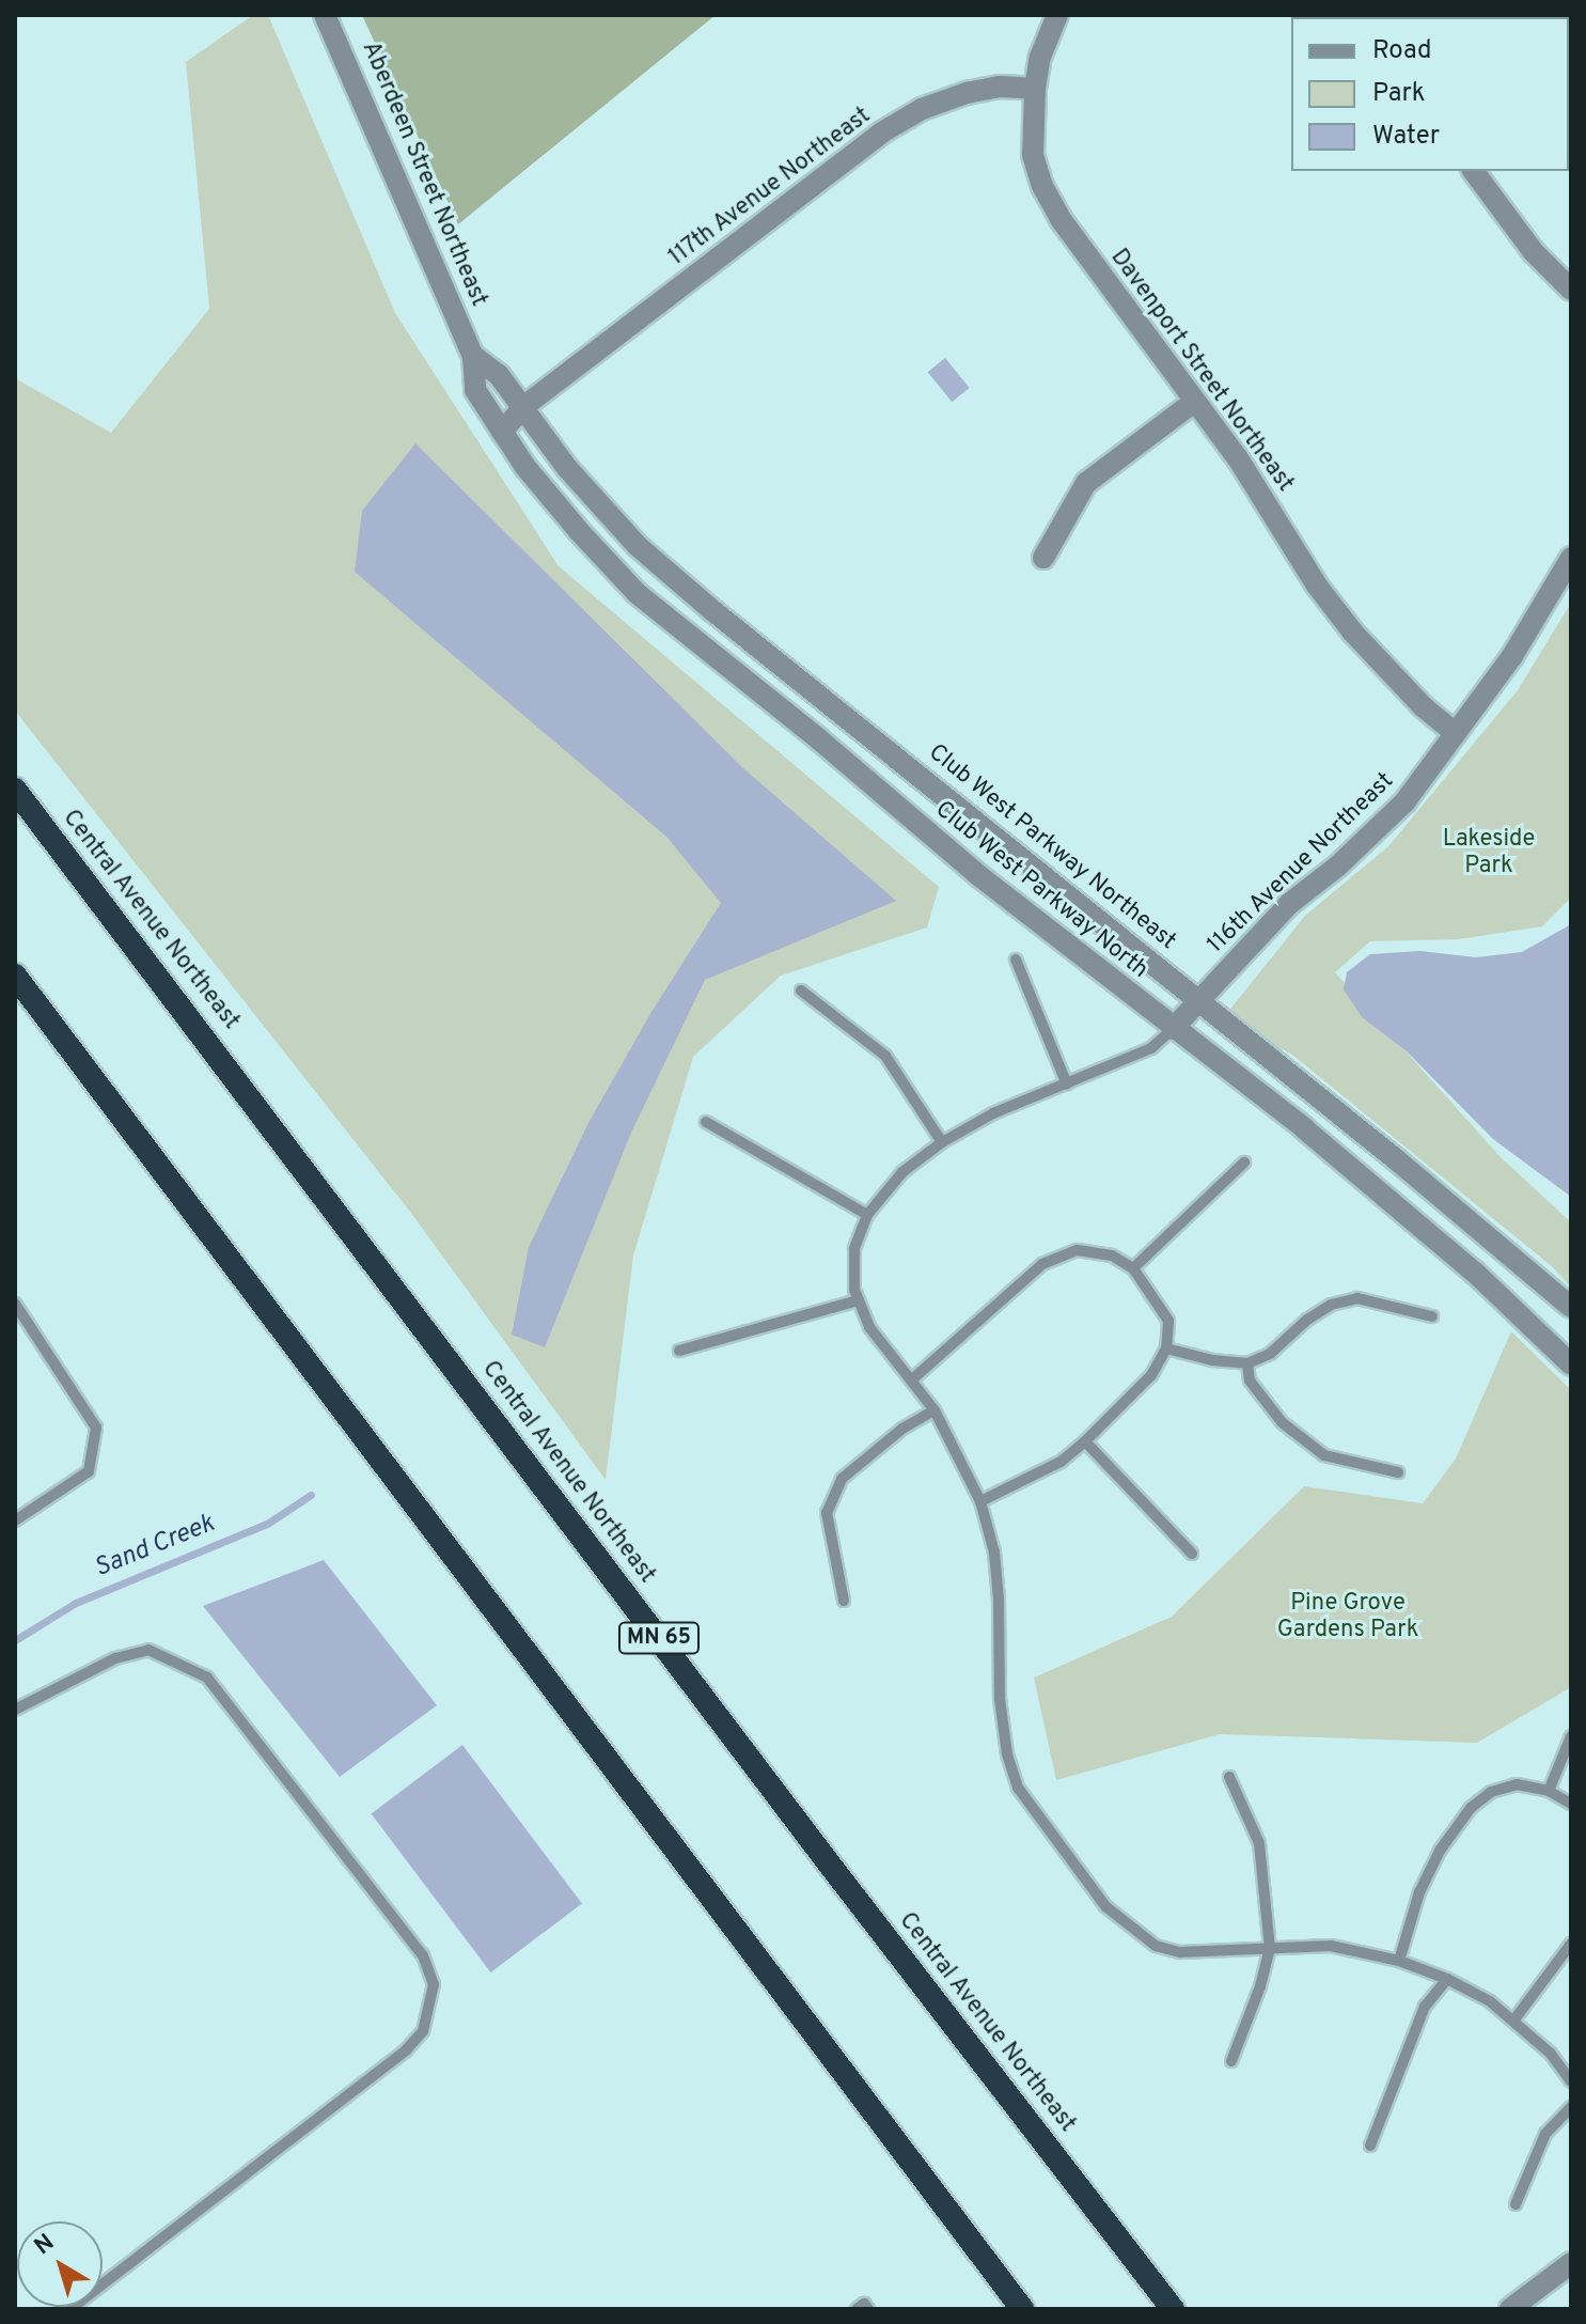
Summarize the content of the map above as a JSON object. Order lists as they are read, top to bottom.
{
  "streets": {
    "highway": ["Central Avenue Northeast", "MN 65"],
    "street": [
      "Aberdeen Street Northeast",
      "117th Avenue Northeast",
      "Davenport Street Northeast",
      "Club West Parkway Northeast",
      "116th Avenue Northeast",
      "Club West Parkway North"
    ]
  },
  "crossings": [
    ["Aberdeen Street Northeast", "117th Avenue Northeast"],
    ["Aberdeen Street Northeast", "Club West Parkway Northeast"],
    ["Aberdeen Street Northeast", "Club West Parkway North"],
    ["117th Avenue Northeast", "Davenport Street Northeast"],
    ["117th Avenue Northeast", "Club West Parkway Northeast"],
    ["117th Avenue Northeast", "Club West Parkway North"],
    ["Davenport Street Northeast", "116th Avenue Northeast"],
    ["Club West Parkway Northeast", "116th Avenue Northeast"],
    ["116th Avenue Northeast", "Club West Parkway North"]
  ],
  "water": ["Sand Creek"],
  "parks": ["Lakeside Park", "Pine Grove Gardens Park"],
  "legend": ["Road", "Park", "Water"],
  "north": "top left"
}
